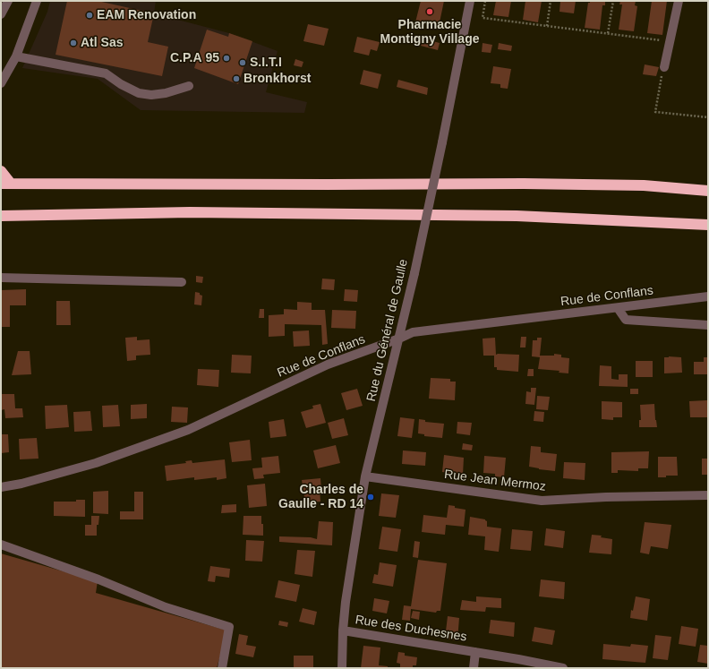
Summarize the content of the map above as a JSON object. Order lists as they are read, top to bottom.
{
  "streets": {
    "street": [
      "Rue de Conflans",
      "Rue du Général de Gaulle",
      "Rue Jean Mermoz",
      "Rue des Duchesnes"
    ]
  },
  "crossings": [
    ["Rue de Conflans", "Rue du Général de Gaulle"],
    ["Rue du Général de Gaulle", "Rue Jean Mermoz"],
    ["Rue du Général de Gaulle", "Rue des Duchesnes"]
  ],
  "places": [
    "Pharmacie Montigny Village",
    "EAM Renovation",
    "Atl Sas",
    "C.P.A 95",
    "S.I.T.I",
    "Bronkhorst",
    "Charles de Gaulle - RD 14"
  ]
}
